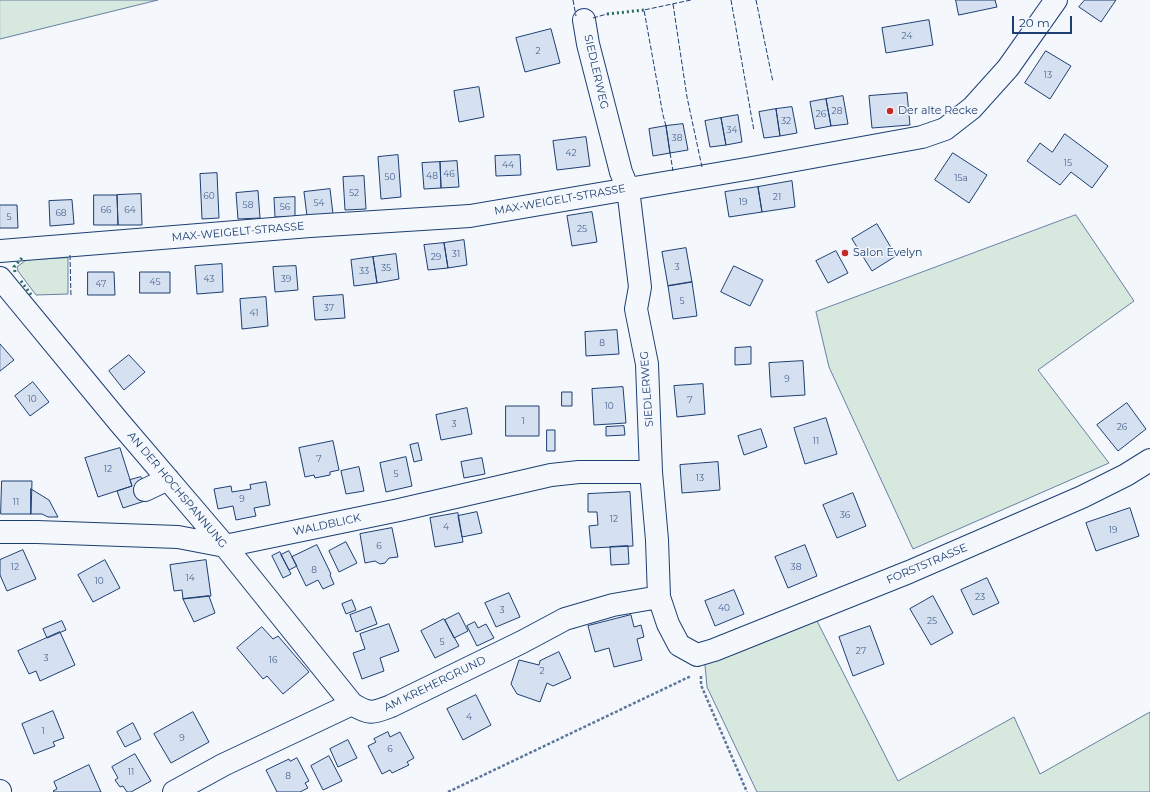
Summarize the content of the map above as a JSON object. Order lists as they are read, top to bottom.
{
  "streets": {
    "street": [
      "SIEDLERWEG",
      "MAX-WEIGELT-STRASSE",
      "AN DER HOCHSPANNUNG",
      "WALDBLICK",
      "FORSTSTRASSE",
      "AM KREHERGRUND"
    ]
  },
  "crossings": [
    ["SIEDLERWEG", "MAX-WEIGELT-STRASSE"],
    ["SIEDLERWEG", "WALDBLICK"],
    ["SIEDLERWEG", "FORSTSTRASSE"],
    ["SIEDLERWEG", "AM KREHERGRUND"],
    ["AN DER HOCHSPANNUNG", "WALDBLICK"],
    ["AN DER HOCHSPANNUNG", "AM KREHERGRUND"]
  ],
  "places": ["Der alte Recke", "Salon Evelyn"],
  "house_numbers": [
    "24",
    "2",
    "13",
    "28",
    "26",
    "32",
    "34",
    "38",
    "42",
    "15",
    "44",
    "46",
    "48",
    "50",
    "15a",
    "52",
    "60",
    "21",
    "19",
    "54",
    "58",
    "56",
    "66",
    "64",
    "68",
    "5",
    "25",
    "31",
    "29",
    "3",
    "35",
    "33",
    "43",
    "39",
    "45",
    "47",
    "5",
    "37",
    "41",
    "8",
    "9",
    "10",
    "7",
    "10",
    "1",
    "3",
    "26",
    "11",
    "7",
    "12",
    "5",
    "13",
    "9",
    "11",
    "36",
    "12",
    "4",
    "19",
    "6",
    "12",
    "38",
    "8",
    "14",
    "10",
    "23",
    "40",
    "3",
    "25",
    "5",
    "27",
    "3",
    "16",
    "2",
    "4",
    "1",
    "9",
    "6",
    "11",
    "8"
  ],
  "scale_bar": "20 m"
}
